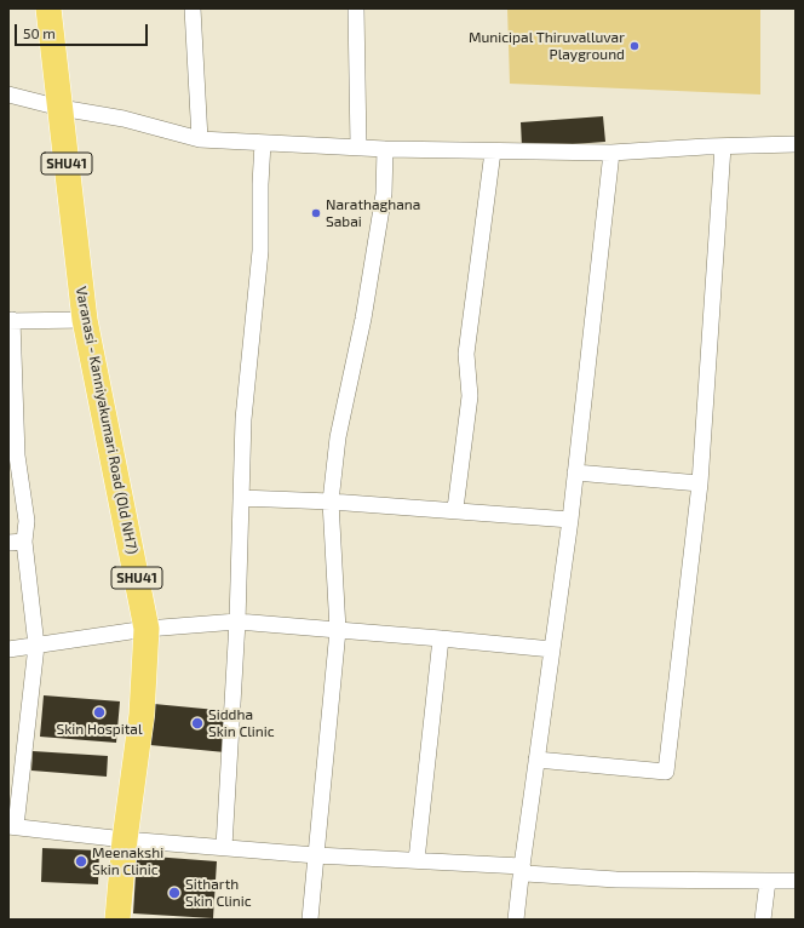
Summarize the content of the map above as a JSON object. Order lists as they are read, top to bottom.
{
  "streets": {
    "main road": ["SHU41", "Varanasi - Kanniyakumari Road (Old NH7)"]
  },
  "places": [
    "Municipal Thiruvalluvar Playground",
    "Narathaghana Sabai",
    "Skin Hospital",
    "Siddha Skin Clinic",
    "Meenakshi Skin Clinic",
    "Sitharth Skin Clinic"
  ],
  "scale_bar": "50 m"
}
